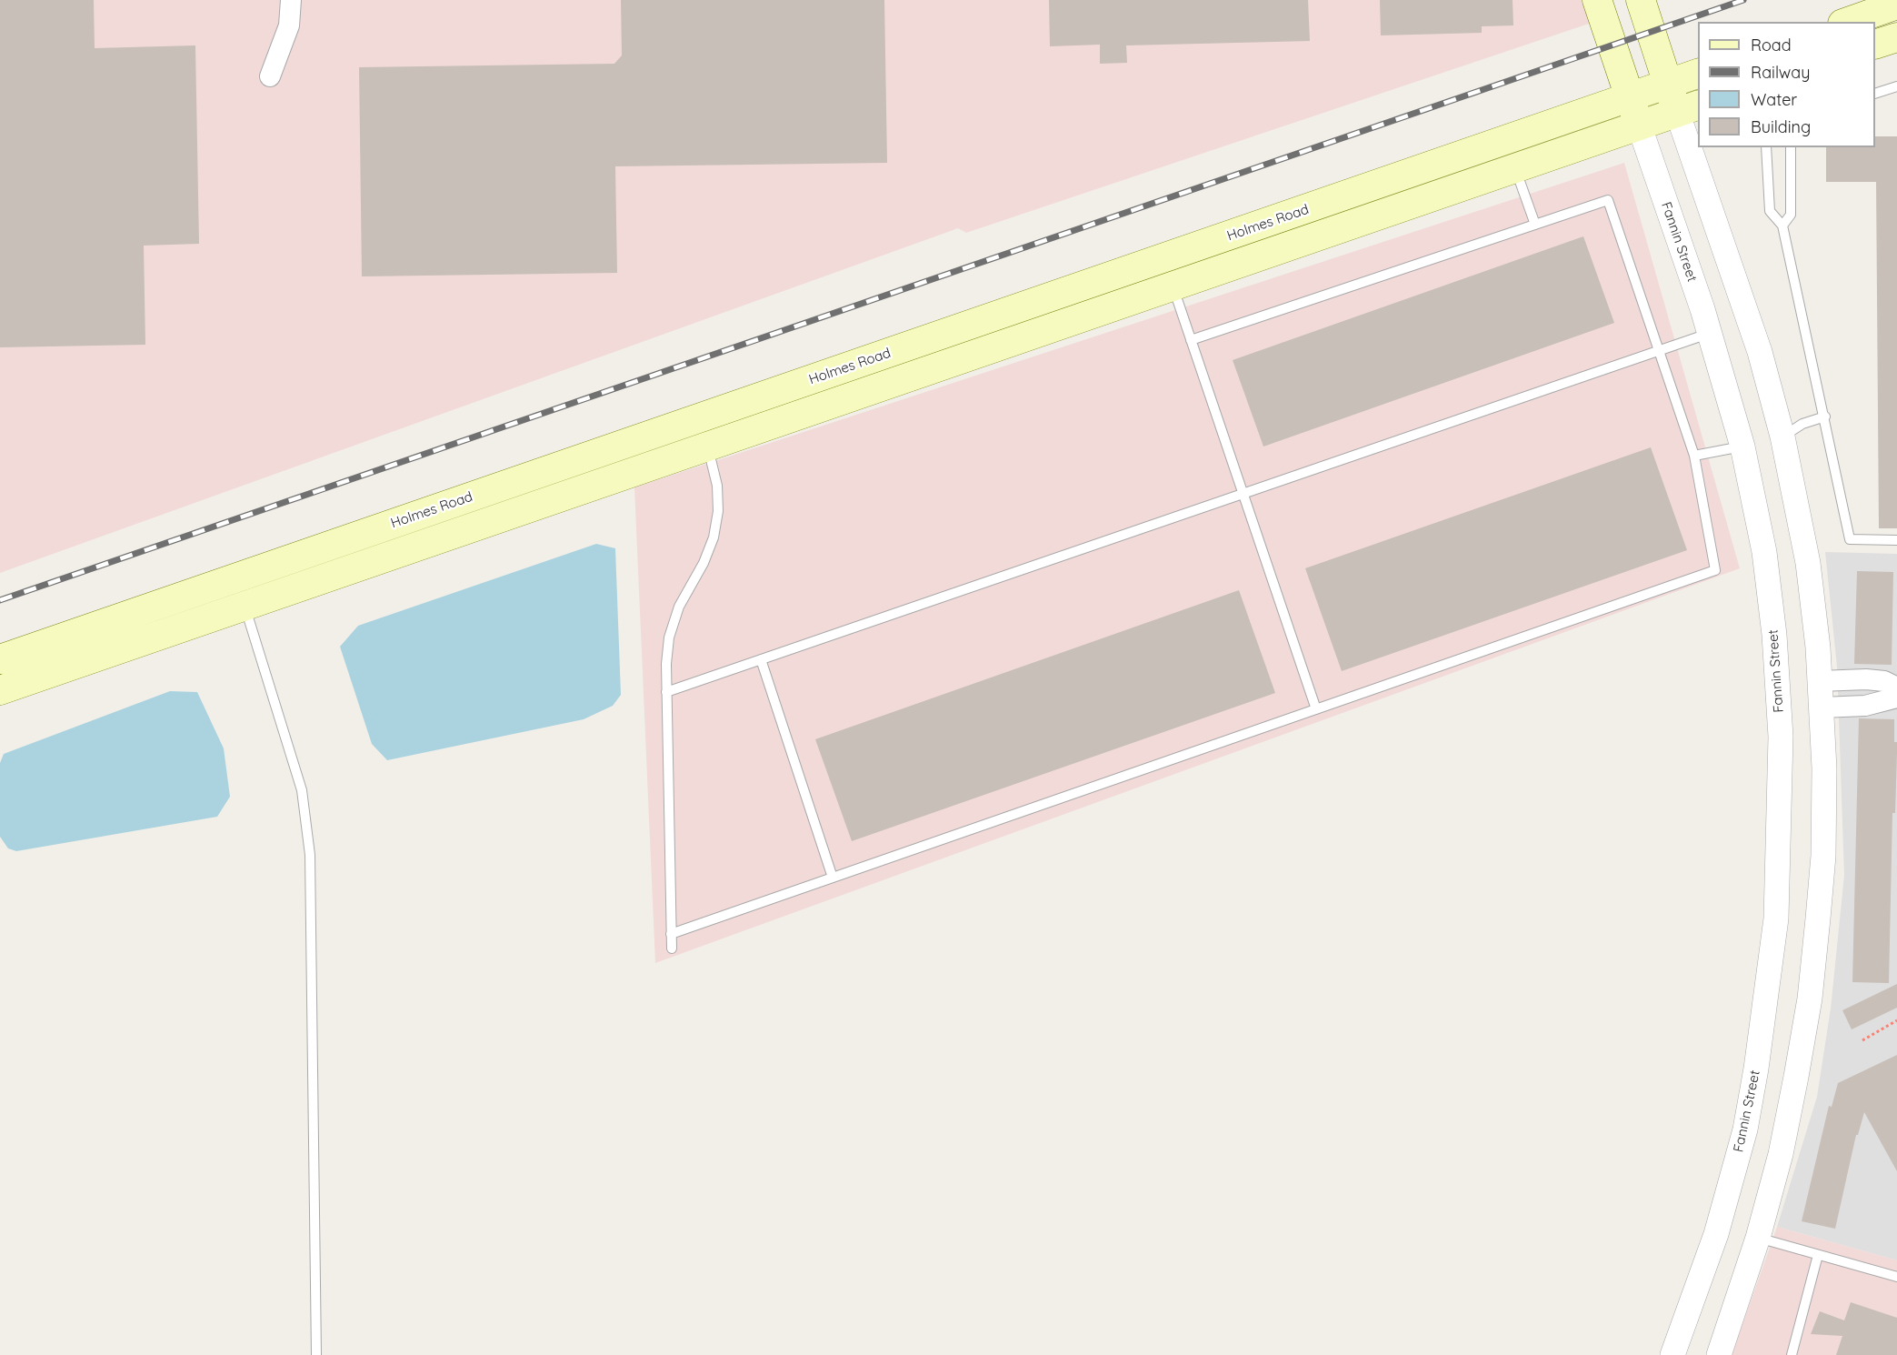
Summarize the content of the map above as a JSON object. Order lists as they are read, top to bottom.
{
  "streets": {
    "main road": ["Holmes Road", "Fannin Street"]
  },
  "crossings": [
    ["Holmes Road", "Fannin Street"]
  ],
  "legend": [
    "Road",
    "Railway",
    "Water",
    "Building"
  ]
}
